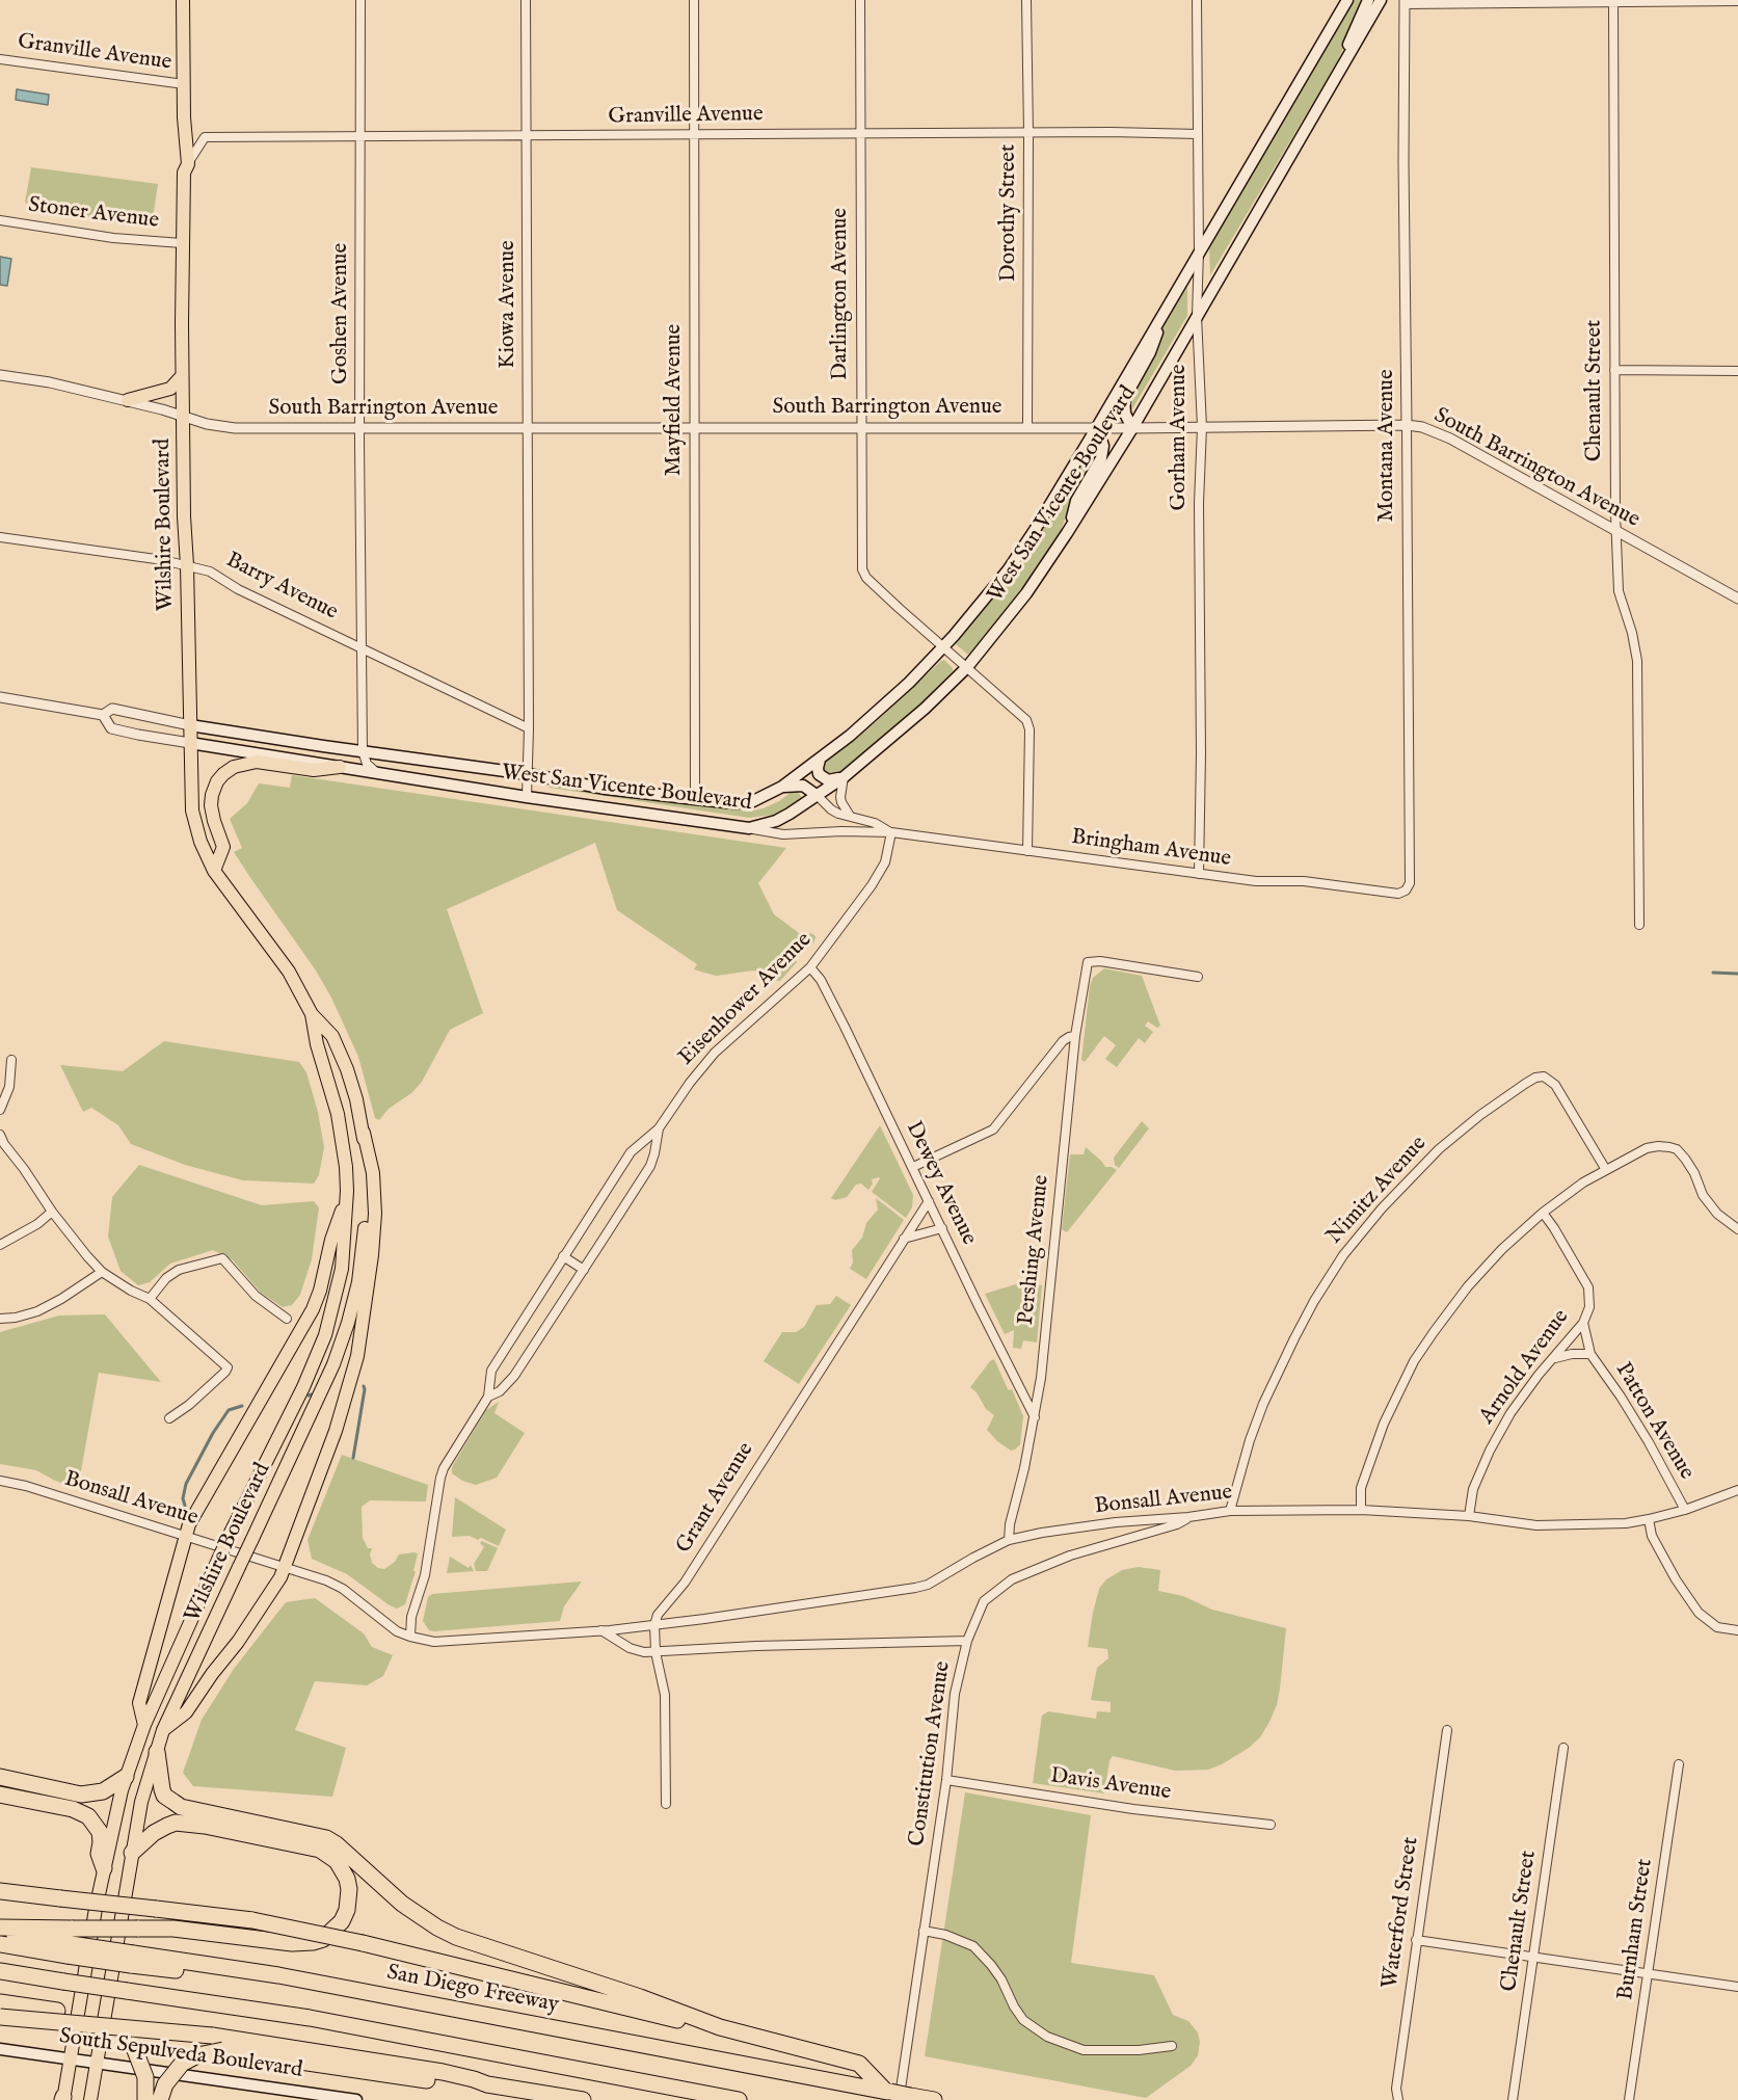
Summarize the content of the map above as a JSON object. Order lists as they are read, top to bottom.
{
  "streets": {
    "highway": ["San Diego Freeway"],
    "main road": ["West San Vicente Boulevard", "Wilshire Boulevard", "South Sepulveda Boulevard"],
    "street": [
      "Granville Avenue",
      "Dorothy Street",
      "Stoner Avenue",
      "Darlington Avenue",
      "Kiowa Avenue",
      "Goshen Avenue",
      "Chenault Street",
      "Mayfield Avenue",
      "South Barrington Avenue",
      "Gorham Avenue",
      "Montana Avenue",
      "Barry Avenue",
      "Bringham Avenue",
      "Eisenhower Avenue",
      "Dewey Avenue",
      "Nimitz Avenue",
      "Pershing Avenue",
      "Arnold Avenue",
      "Patton Avenue",
      "Grant Avenue",
      "Bonsall Avenue",
      "Constitution Avenue",
      "Davis Avenue",
      "Waterford Street",
      "Burnham Street"
    ]
  },
  "crossings": [
    ["Granville Avenue", "Dorothy Street"],
    ["Granville Avenue", "Darlington Avenue"],
    ["Granville Avenue", "Kiowa Avenue"],
    ["Granville Avenue", "Goshen Avenue"],
    ["Granville Avenue", "Mayfield Avenue"],
    ["Granville Avenue", "Gorham Avenue"],
    ["Granville Avenue", "Wilshire Boulevard"],
    ["Dorothy Street", "South Barrington Avenue"],
    ["Stoner Avenue", "Wilshire Boulevard"],
    ["Darlington Avenue", "South Barrington Avenue"],
    ["Darlington Avenue", "West San Vicente Boulevard"],
    ["Darlington Avenue", "Bringham Avenue"],
    ["Kiowa Avenue", "South Barrington Avenue"],
    ["Kiowa Avenue", "West San Vicente Boulevard"],
    ["Kiowa Avenue", "Barry Avenue"],
    ["Goshen Avenue", "South Barrington Avenue"],
    ["Goshen Avenue", "West San Vicente Boulevard"],
    ["Goshen Avenue", "Barry Avenue"],
    ["Chenault Street", "South Barrington Avenue"],
    ["Mayfield Avenue", "South Barrington Avenue"],
    ["Mayfield Avenue", "West San Vicente Boulevard"],
    ["South Barrington Avenue", "Gorham Avenue"],
    ["South Barrington Avenue", "Montana Avenue"],
    ["South Barrington Avenue", "West San Vicente Boulevard"],
    ["South Barrington Avenue", "Wilshire Boulevard"],
    ["Gorham Avenue", "West San Vicente Boulevard"],
    ["Gorham Avenue", "Bringham Avenue"],
    ["Montana Avenue", "Bringham Avenue"],
    ["West San Vicente Boulevard", "Wilshire Boulevard"],
    ["West San Vicente Boulevard", "Bringham Avenue"],
    ["Wilshire Boulevard", "Barry Avenue"],
    ["Wilshire Boulevard", "South Sepulveda Boulevard"],
    ["Bringham Avenue", "Eisenhower Avenue"],
    ["Eisenhower Avenue", "Dewey Avenue"],
    ["Eisenhower Avenue", "Bonsall Avenue"],
    ["Dewey Avenue", "Pershing Avenue"],
    ["Dewey Avenue", "Grant Avenue"],
    ["Nimitz Avenue", "Bonsall Avenue"],
    ["Pershing Avenue", "Bonsall Avenue"],
    ["Arnold Avenue", "Patton Avenue"],
    ["Arnold Avenue", "Bonsall Avenue"],
    ["Patton Avenue", "Bonsall Avenue"],
    ["Grant Avenue", "Bonsall Avenue"],
    ["Bonsall Avenue", "Constitution Avenue"],
    ["Constitution Avenue", "Davis Avenue"],
    ["Constitution Avenue", "San Diego Freeway"]
  ]
}
